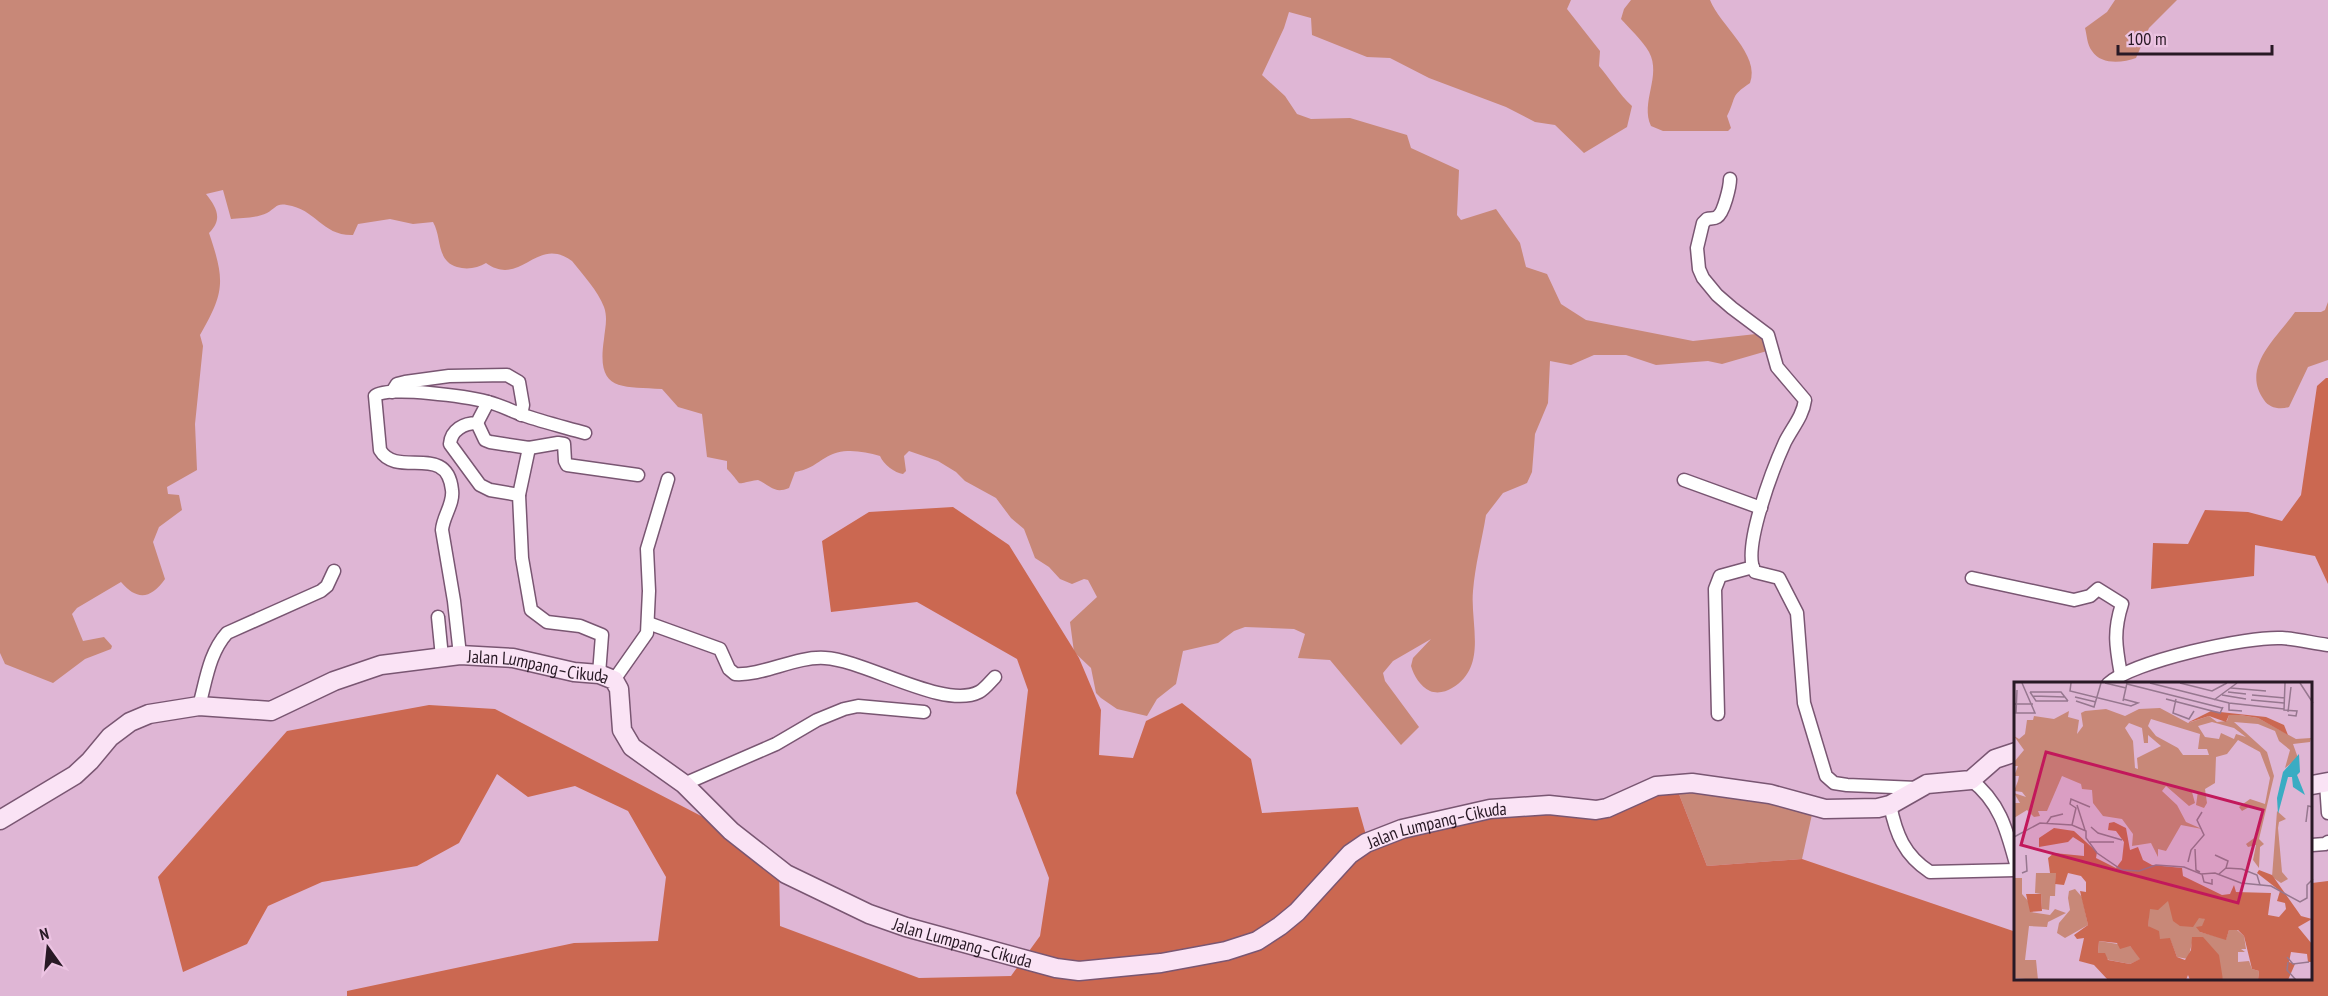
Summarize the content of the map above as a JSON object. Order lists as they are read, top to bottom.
{
  "streets": {
    "street": ["Jalan Lumpang–Cikuda"]
  },
  "scale_bar": "100 m",
  "north": "top"
}
